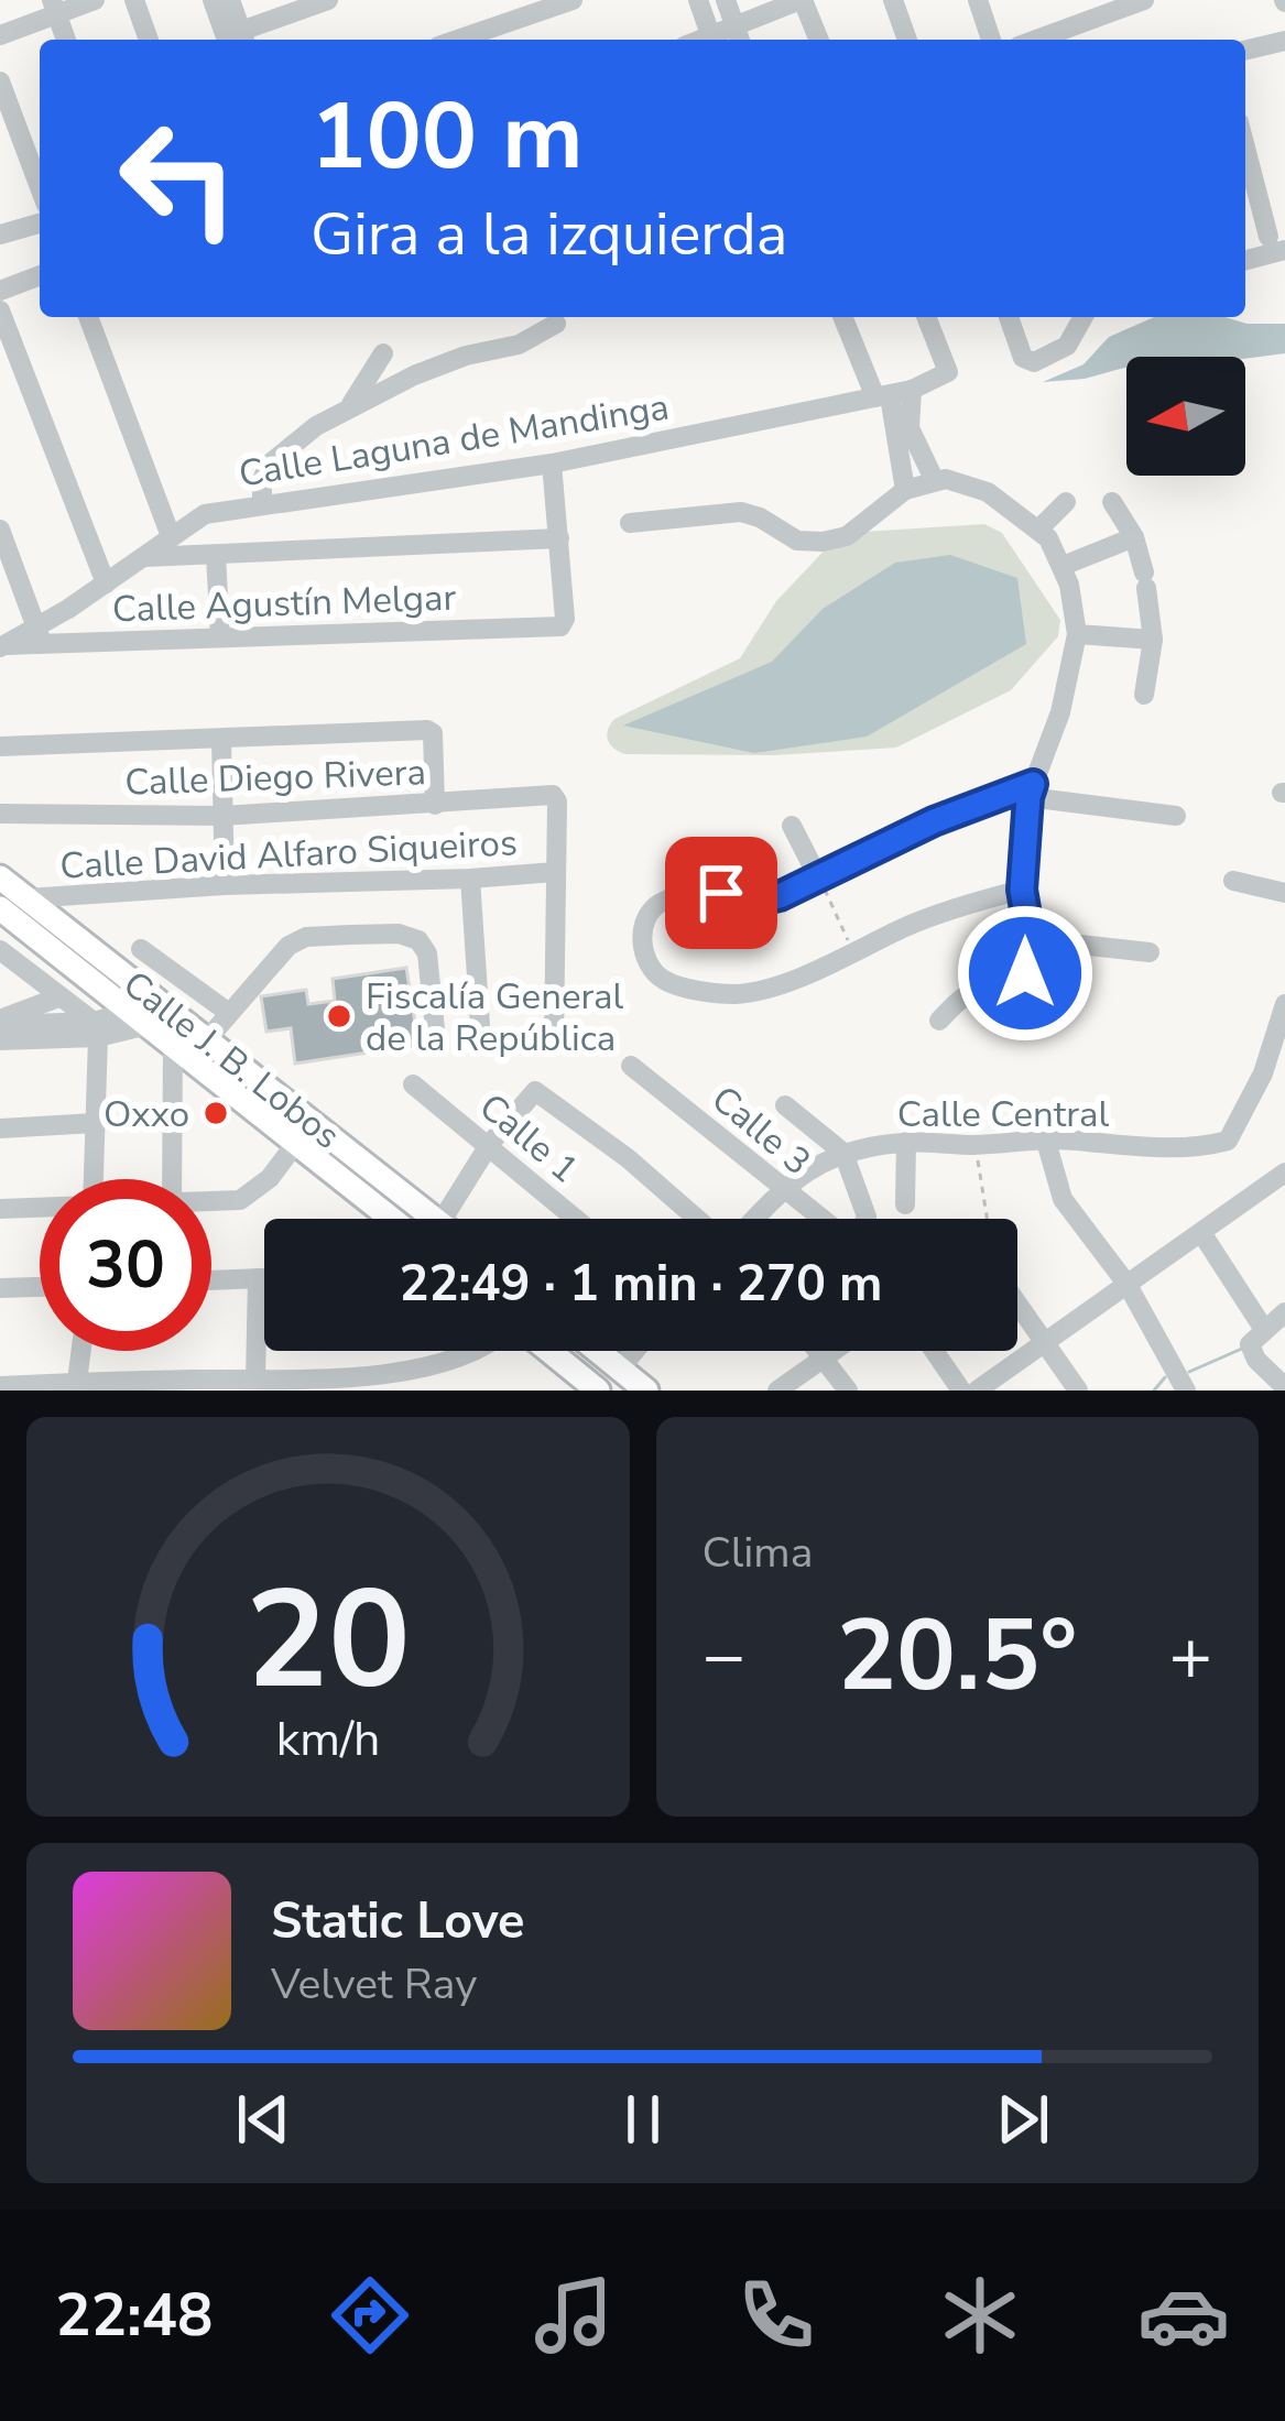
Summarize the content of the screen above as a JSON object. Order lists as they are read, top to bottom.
{
  "streets": {
    "main road": ["Calle J. B. Lobos"],
    "street": [
      "Calle Laguna de Mandinga",
      "Calle Agustín Melgar",
      "Calle Diego Rivera",
      "Calle David Alfaro Siqueiros",
      "Calle Central",
      "Calle 3",
      "Calle 1"
    ]
  },
  "crossings": [
    ["Calle Laguna de Mandinga", "Calle Agustín Melgar"],
    ["Calle Diego Rivera", "Calle David Alfaro Siqueiros"],
    ["Calle David Alfaro Siqueiros", "Calle J. B. Lobos"],
    ["Calle Central", "Calle 3"]
  ],
  "places": ["Fiscalía General de la República", "Oxxo"],
  "north": "left",
  "page": {
    "turn": ["100 m", "Gira a la izquierda"],
    "limit": "30",
    "trip": "22:49 · 1 min · 270 m",
    "tile": "Clima",
    "heat": ["−", "20.5°", "+"],
    "song": ["Static Love", "Velvet Ray"],
    "tabs": "22:48",
    "gauge": ["20", "km/h"]
  }
}
